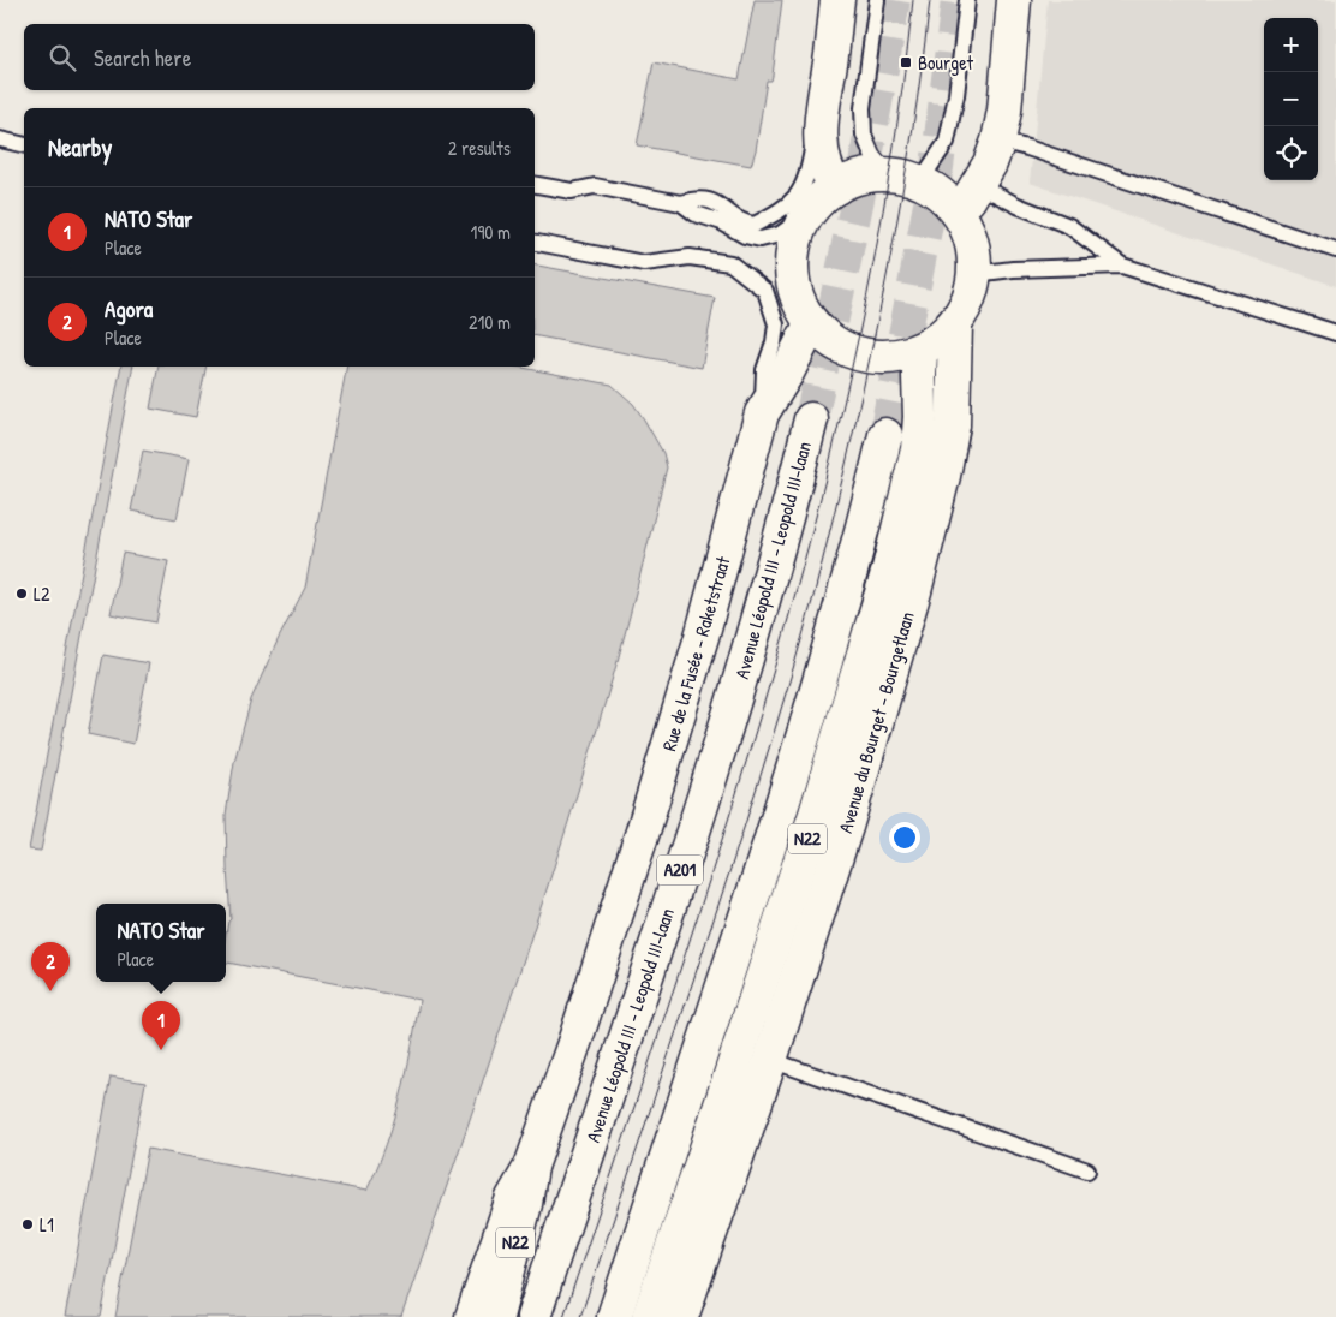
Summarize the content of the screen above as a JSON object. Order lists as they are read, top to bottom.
{
  "streets": {
    "main road": [
      "Avenue Léopold III - Leopold III-laan",
      "Rue de la Fusée - Raketstraat",
      "Avenue du Bourget - Bourgetlaan",
      "N22",
      "A201"
    ]
  },
  "crossings": [
    ["Rue de la Fusée - Raketstraat", "Avenue du Bourget - Bourgetlaan"],
    ["Rue de la Fusée - Raketstraat", "N22"],
    ["Avenue du Bourget - Bourgetlaan", "N22"]
  ],
  "places": {
    "transit": ["Bourget"],
    "other": ["L2", "L1"]
  },
  "page": {
    "map_buttons": ["+", "−"],
    "search": "Search here",
    "heading": ["Nearby", "2 results"],
    "list": [
      {
        "mark": "1",
        "name": "NATO Star",
        "note": "Place",
        "value": "190 m"
      },
      {
        "mark": "2",
        "name": "Agora",
        "note": "Place",
        "value": "210 m"
      }
    ],
    "popup": ["NATO Star", "Place"],
    "pins": ["2", "1"]
  }
}
